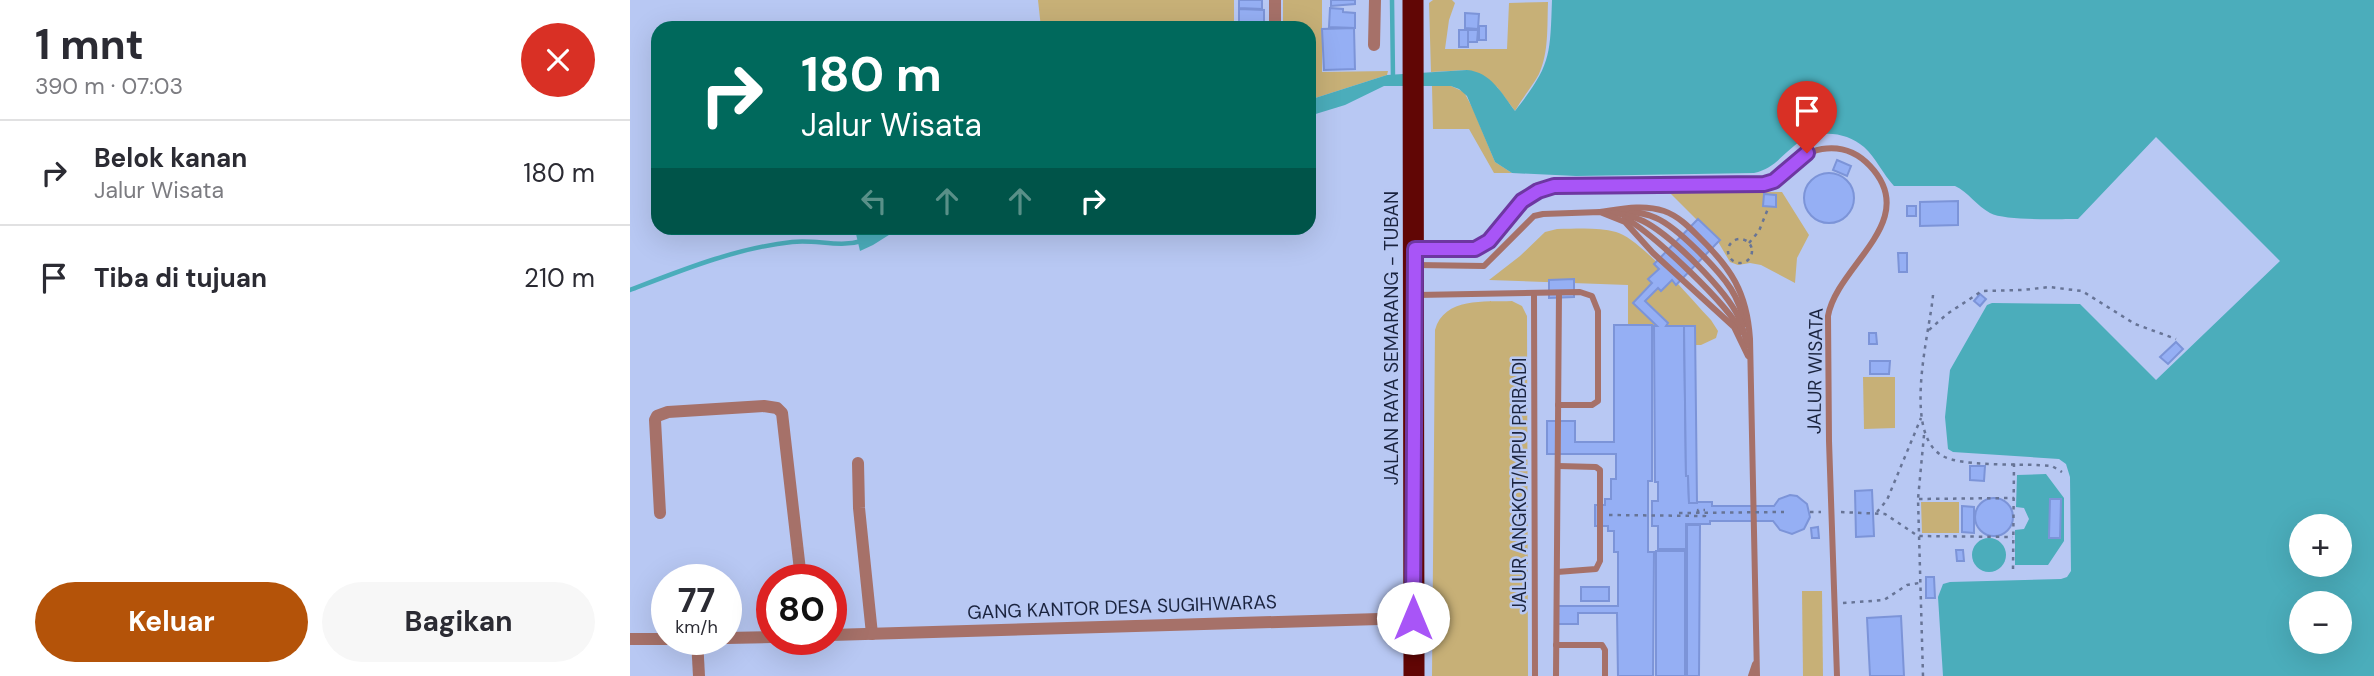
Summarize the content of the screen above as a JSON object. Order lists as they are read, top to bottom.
{
  "streets": {
    "highway": ["JALAN RAYA SEMARANG - TUBAN"],
    "street": ["GANG KANTOR DESA SUGIHWARAS"],
    "lane": ["JALUR WISATA", "JALUR ANGKOT/MPU PRIBADI"]
  },
  "crossings": [
    ["JALAN RAYA SEMARANG - TUBAN", "JALUR WISATA"],
    ["JALAN RAYA SEMARANG - TUBAN", "JALUR ANGKOT/MPU PRIBADI"],
    ["JALAN RAYA SEMARANG - TUBAN", "GANG KANTOR DESA SUGIHWARAS"]
  ],
  "page": {
    "heading": ["1 mnt", "390 m · 07:03"],
    "turn": ["180 m", "Jalur Wisata"],
    "list": [
      {
        "name": "Belok kanan",
        "note": "Jalur Wisata",
        "value": "180 m"
      },
      {
        "name": "Tiba di tujuan",
        "value": "210 m"
      }
    ],
    "map_buttons": ["+", "−"],
    "speed": "77 km/h",
    "limit": "80",
    "buttons": ["Keluar", "Bagikan"]
  }
}
